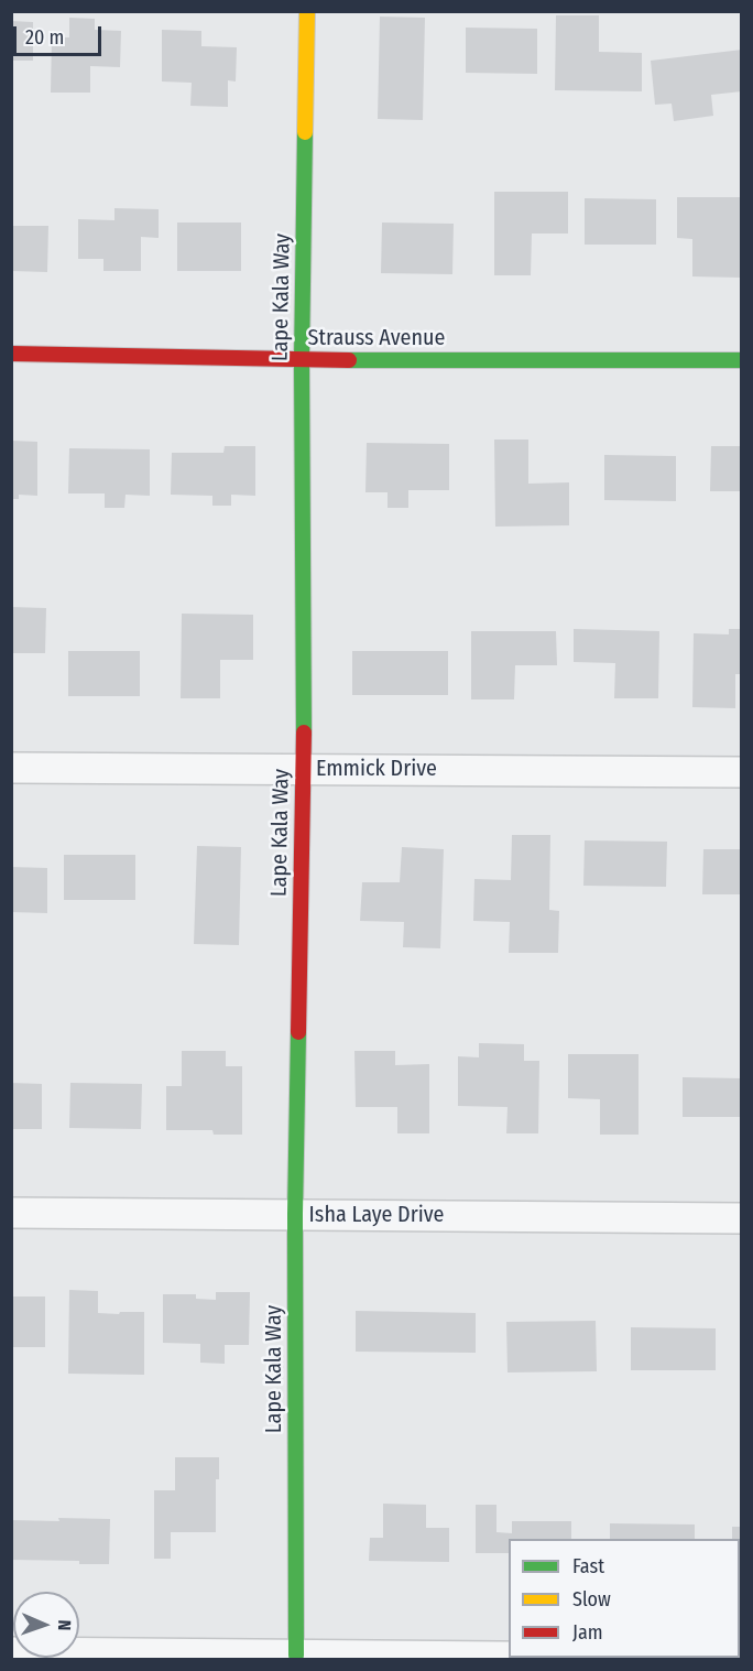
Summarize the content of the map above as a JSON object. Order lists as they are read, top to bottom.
{
  "streets": {
    "street": [
      "Lape Kala Way",
      "Strauss Avenue",
      "Emmick Drive",
      "Isha Laye Drive"
    ]
  },
  "crossings": [
    ["Lape Kala Way", "Strauss Avenue"],
    ["Lape Kala Way", "Emmick Drive"],
    ["Lape Kala Way", "Isha Laye Drive"]
  ],
  "legend": ["Fast", "Slow", "Jam"],
  "scale_bar": "20 m",
  "north": "right"
}
